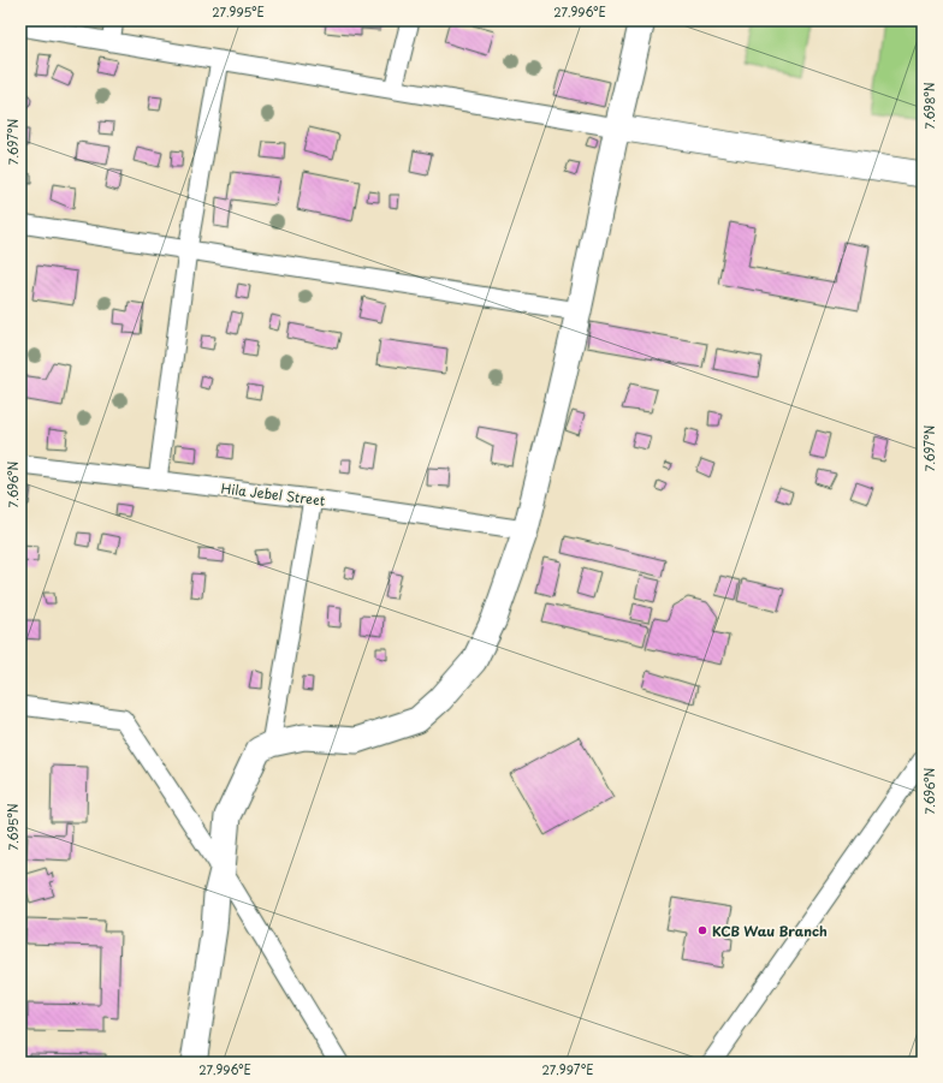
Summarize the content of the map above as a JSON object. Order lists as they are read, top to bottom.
{
  "streets": {
    "street": ["Hila Jebel Street"]
  },
  "places": ["KCB Wau Branch"],
  "coordinates": [
    "27.995°E",
    "27.996°E",
    "7.698°N",
    "7.697°N",
    "7.696°N",
    "7.695°N",
    "27.997°E"
  ]
}
